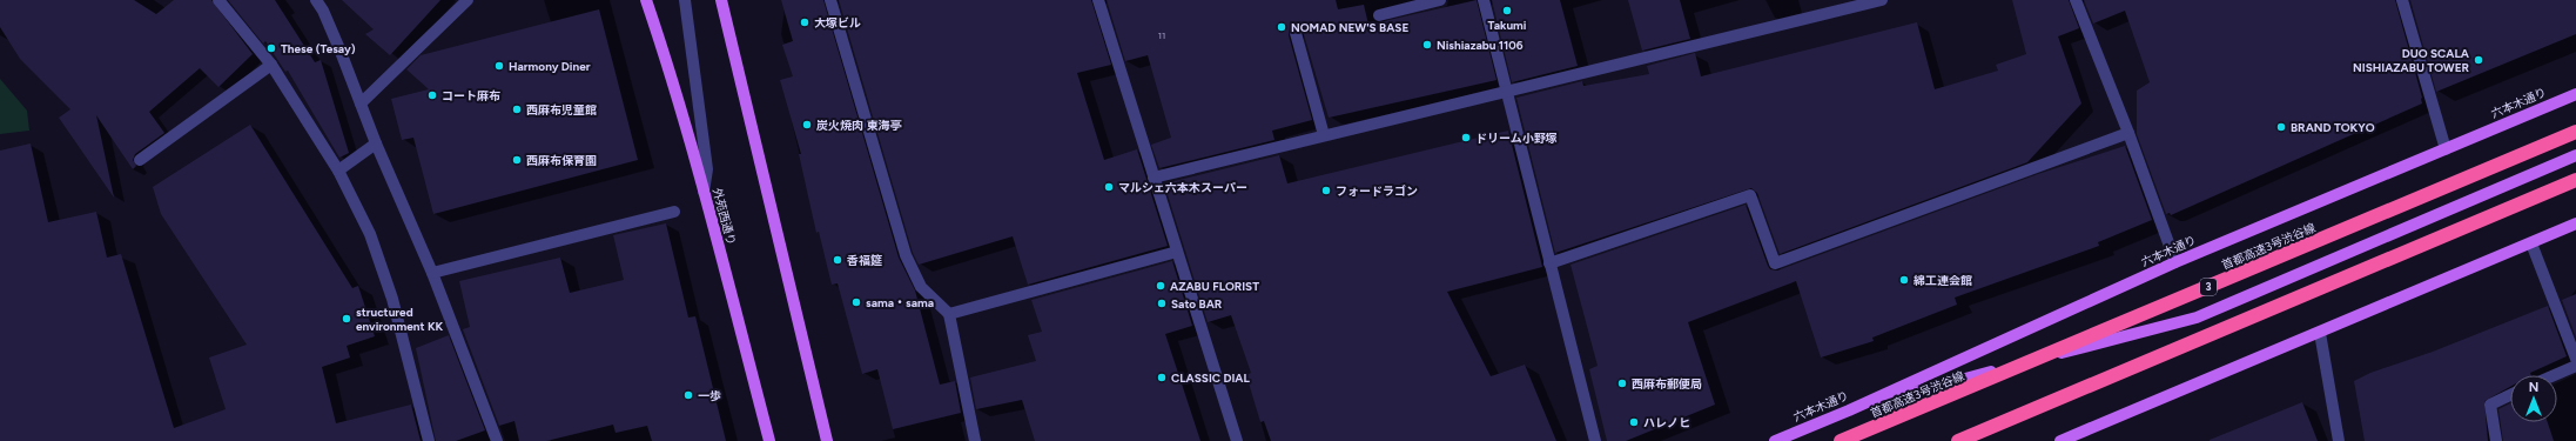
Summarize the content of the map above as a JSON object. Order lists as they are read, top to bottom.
{
  "streets": {
    "highway": ["首都高速3号渋谷線", "3"],
    "main road": ["六本木通り", "外苑西通り"]
  },
  "places": [
    "Takumi",
    "大塚ビル",
    "NOMAD NEW'S BASE",
    "Nishiazabu 1106",
    "These (Tesay)",
    "DUO SCALA NISHIAZABU TOWER",
    "Harmony Diner",
    "コート麻布",
    "西麻布児童館",
    "炭火焼肉 東海亭",
    "BRAND TOKYO",
    "ドリーム小野塚",
    "西麻布保育園",
    "マルシェ六本木スーパー",
    "フォードラゴン",
    "香福筵",
    "綿工連会館",
    "AZABU FLORIST",
    "sama・sama",
    "Sato BAR",
    "structured environment KK",
    "CLASSIC DIAL",
    "西麻布郵便局",
    "一歩",
    "ハレノヒ"
  ],
  "house_numbers": ["11"],
  "north": "top"
}
